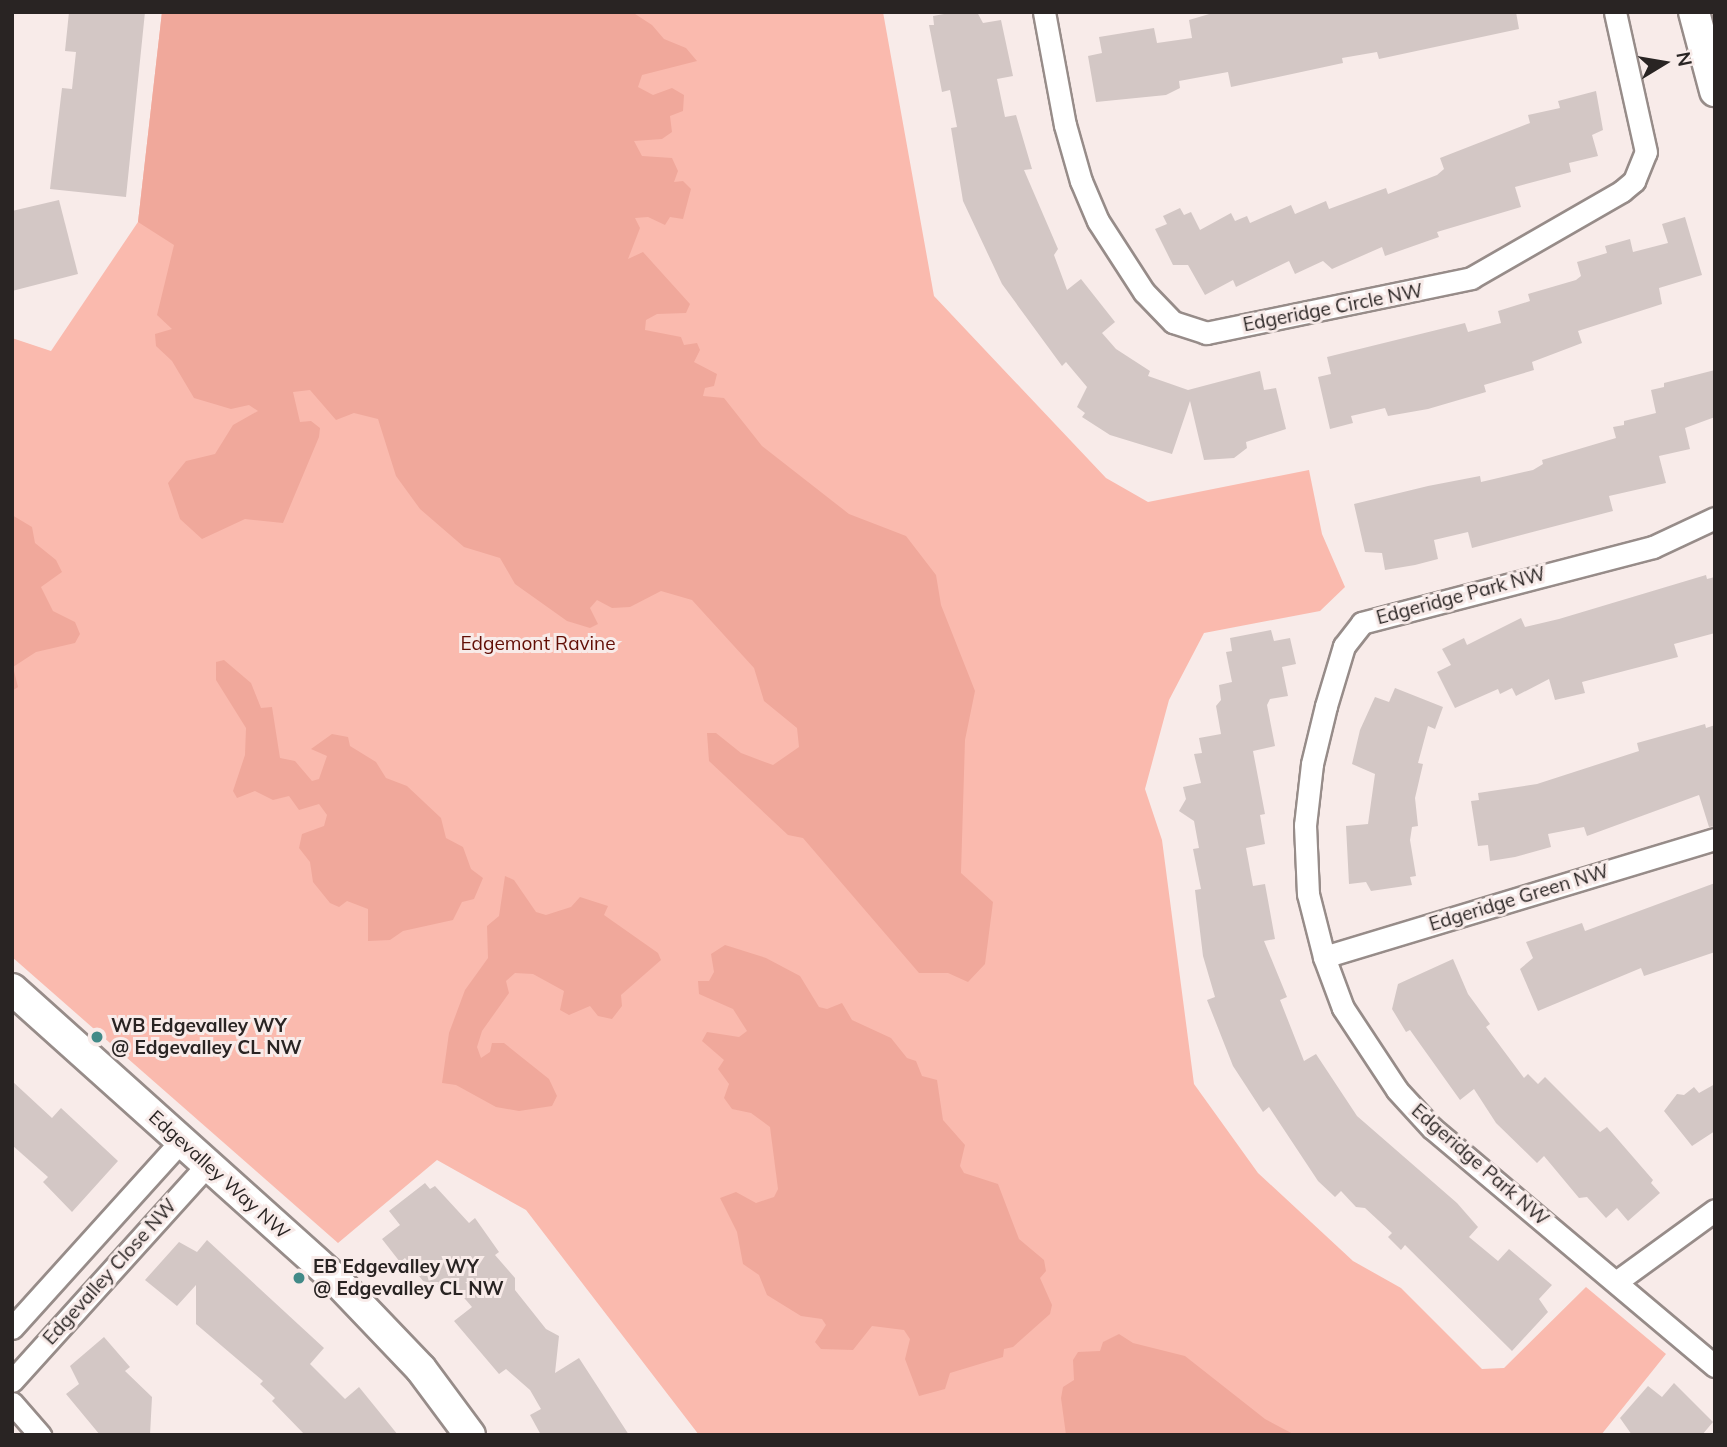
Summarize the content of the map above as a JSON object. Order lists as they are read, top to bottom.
{
  "streets": {
    "street": [
      "Edgeridge Circle NW",
      "Edgeridge Park NW",
      "Edgeridge Green NW",
      "Edgevalley Way NW",
      "Edgevalley Close NW"
    ]
  },
  "crossings": [
    ["Edgeridge Park NW", "Edgeridge Green NW"],
    ["Edgevalley Way NW", "Edgevalley Close NW"]
  ],
  "parks": ["Edgemont Ravine"],
  "places": ["WB Edgevalley WY @ Edgevalley CL NW", "EB Edgevalley WY @ Edgevalley CL NW"],
  "north": "right"
}
